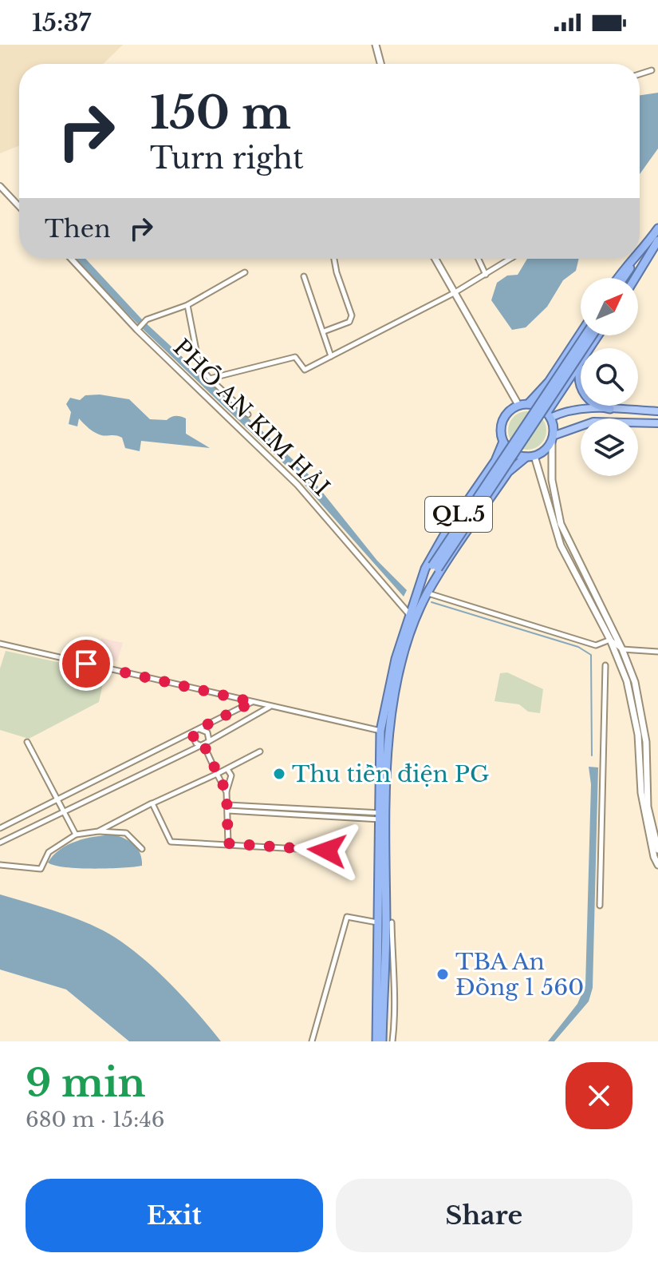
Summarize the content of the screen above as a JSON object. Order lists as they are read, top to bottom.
{
  "streets": {
    "highway": ["QL.5"],
    "street": ["PHỐ AN KIM HẢI"]
  },
  "crossings": [
    ["PHỐ AN KIM HẢI", "QL.5"]
  ],
  "places": ["Thu tiền điện PG", "TBA An Đồng 1 560"],
  "north": "top right",
  "page": {
    "status": "15:37",
    "turn": ["150 m", "Turn right"],
    "then": "Then",
    "heading": ["9 min", "680 m · 15:46"],
    "buttons": ["Exit", "Share"]
  }
}
